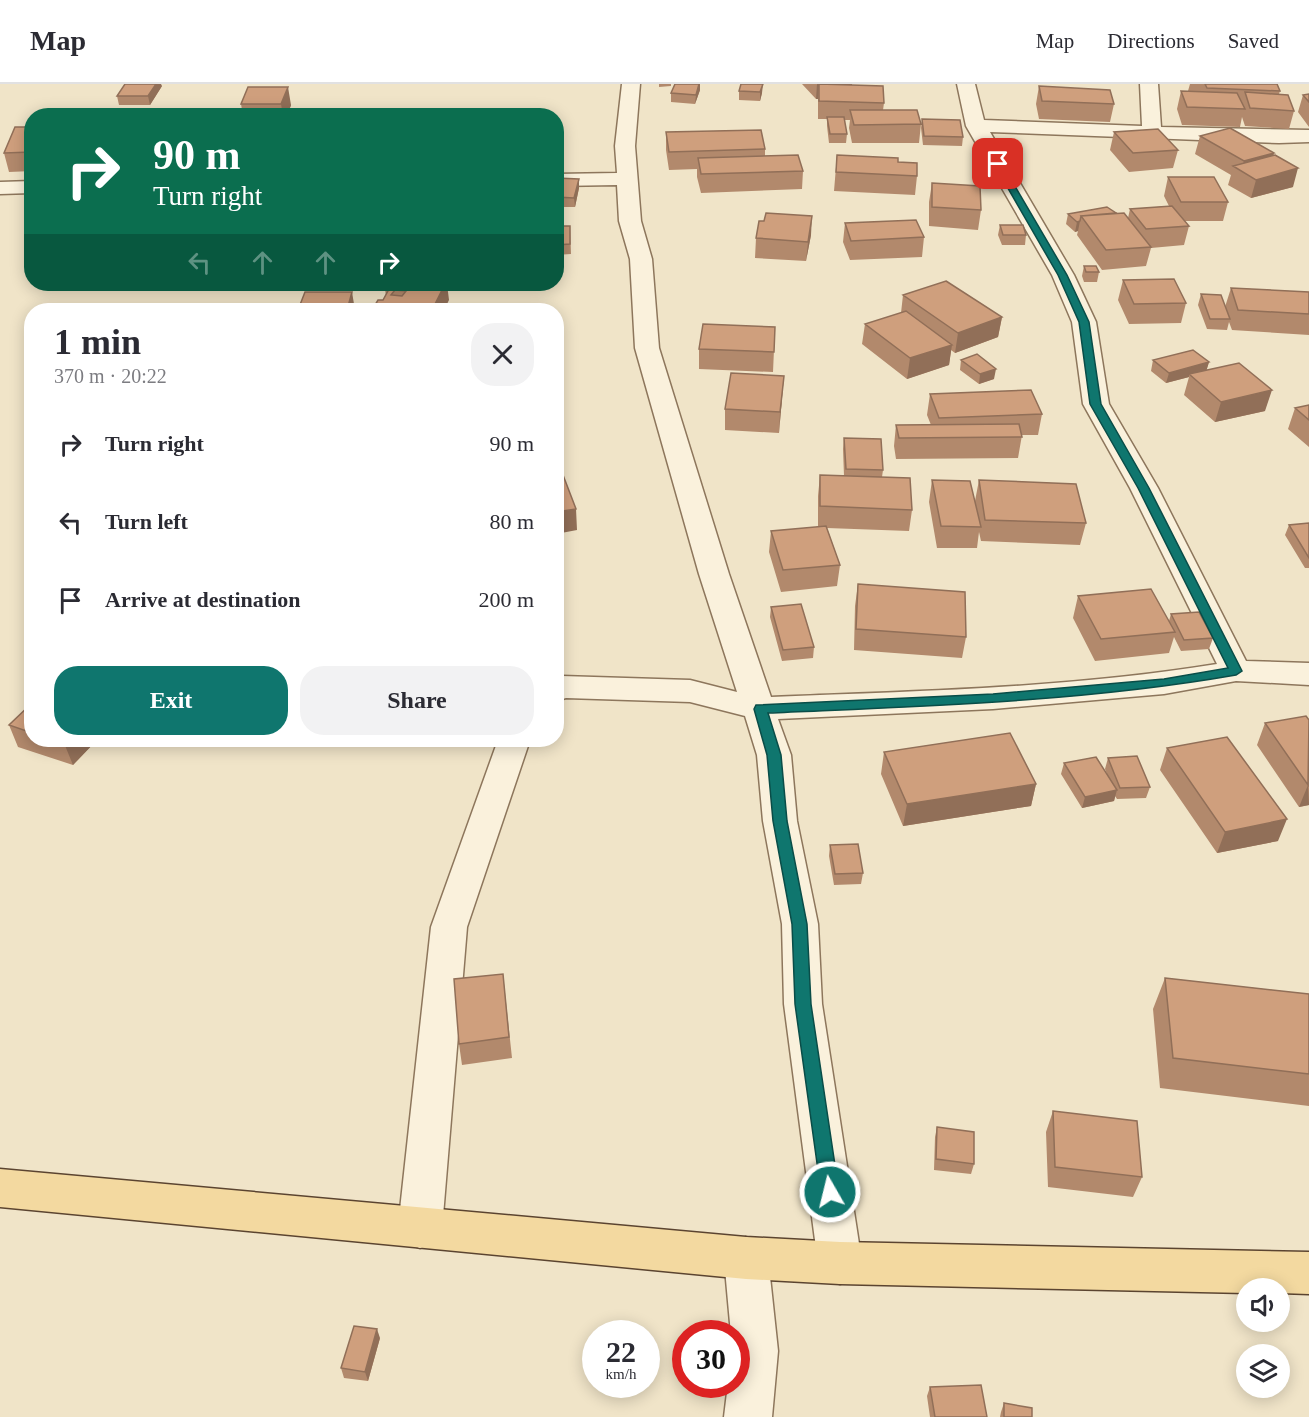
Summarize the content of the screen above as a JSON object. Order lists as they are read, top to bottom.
{
  "page": {
    "header": "Map",
    "nav": ["Map", "Directions", "Saved"],
    "turn": ["90 m", "Turn right"],
    "heading": ["1 min", "370 m · 20:22"],
    "list": [
      {
        "name": "Turn right",
        "value": "90 m"
      },
      {
        "name": "Turn left",
        "value": "80 m"
      },
      {
        "name": "Arrive at destination",
        "value": "200 m"
      }
    ],
    "buttons": ["Exit", "Share"],
    "speed": "22 km/h",
    "limit": "30"
  }
}
